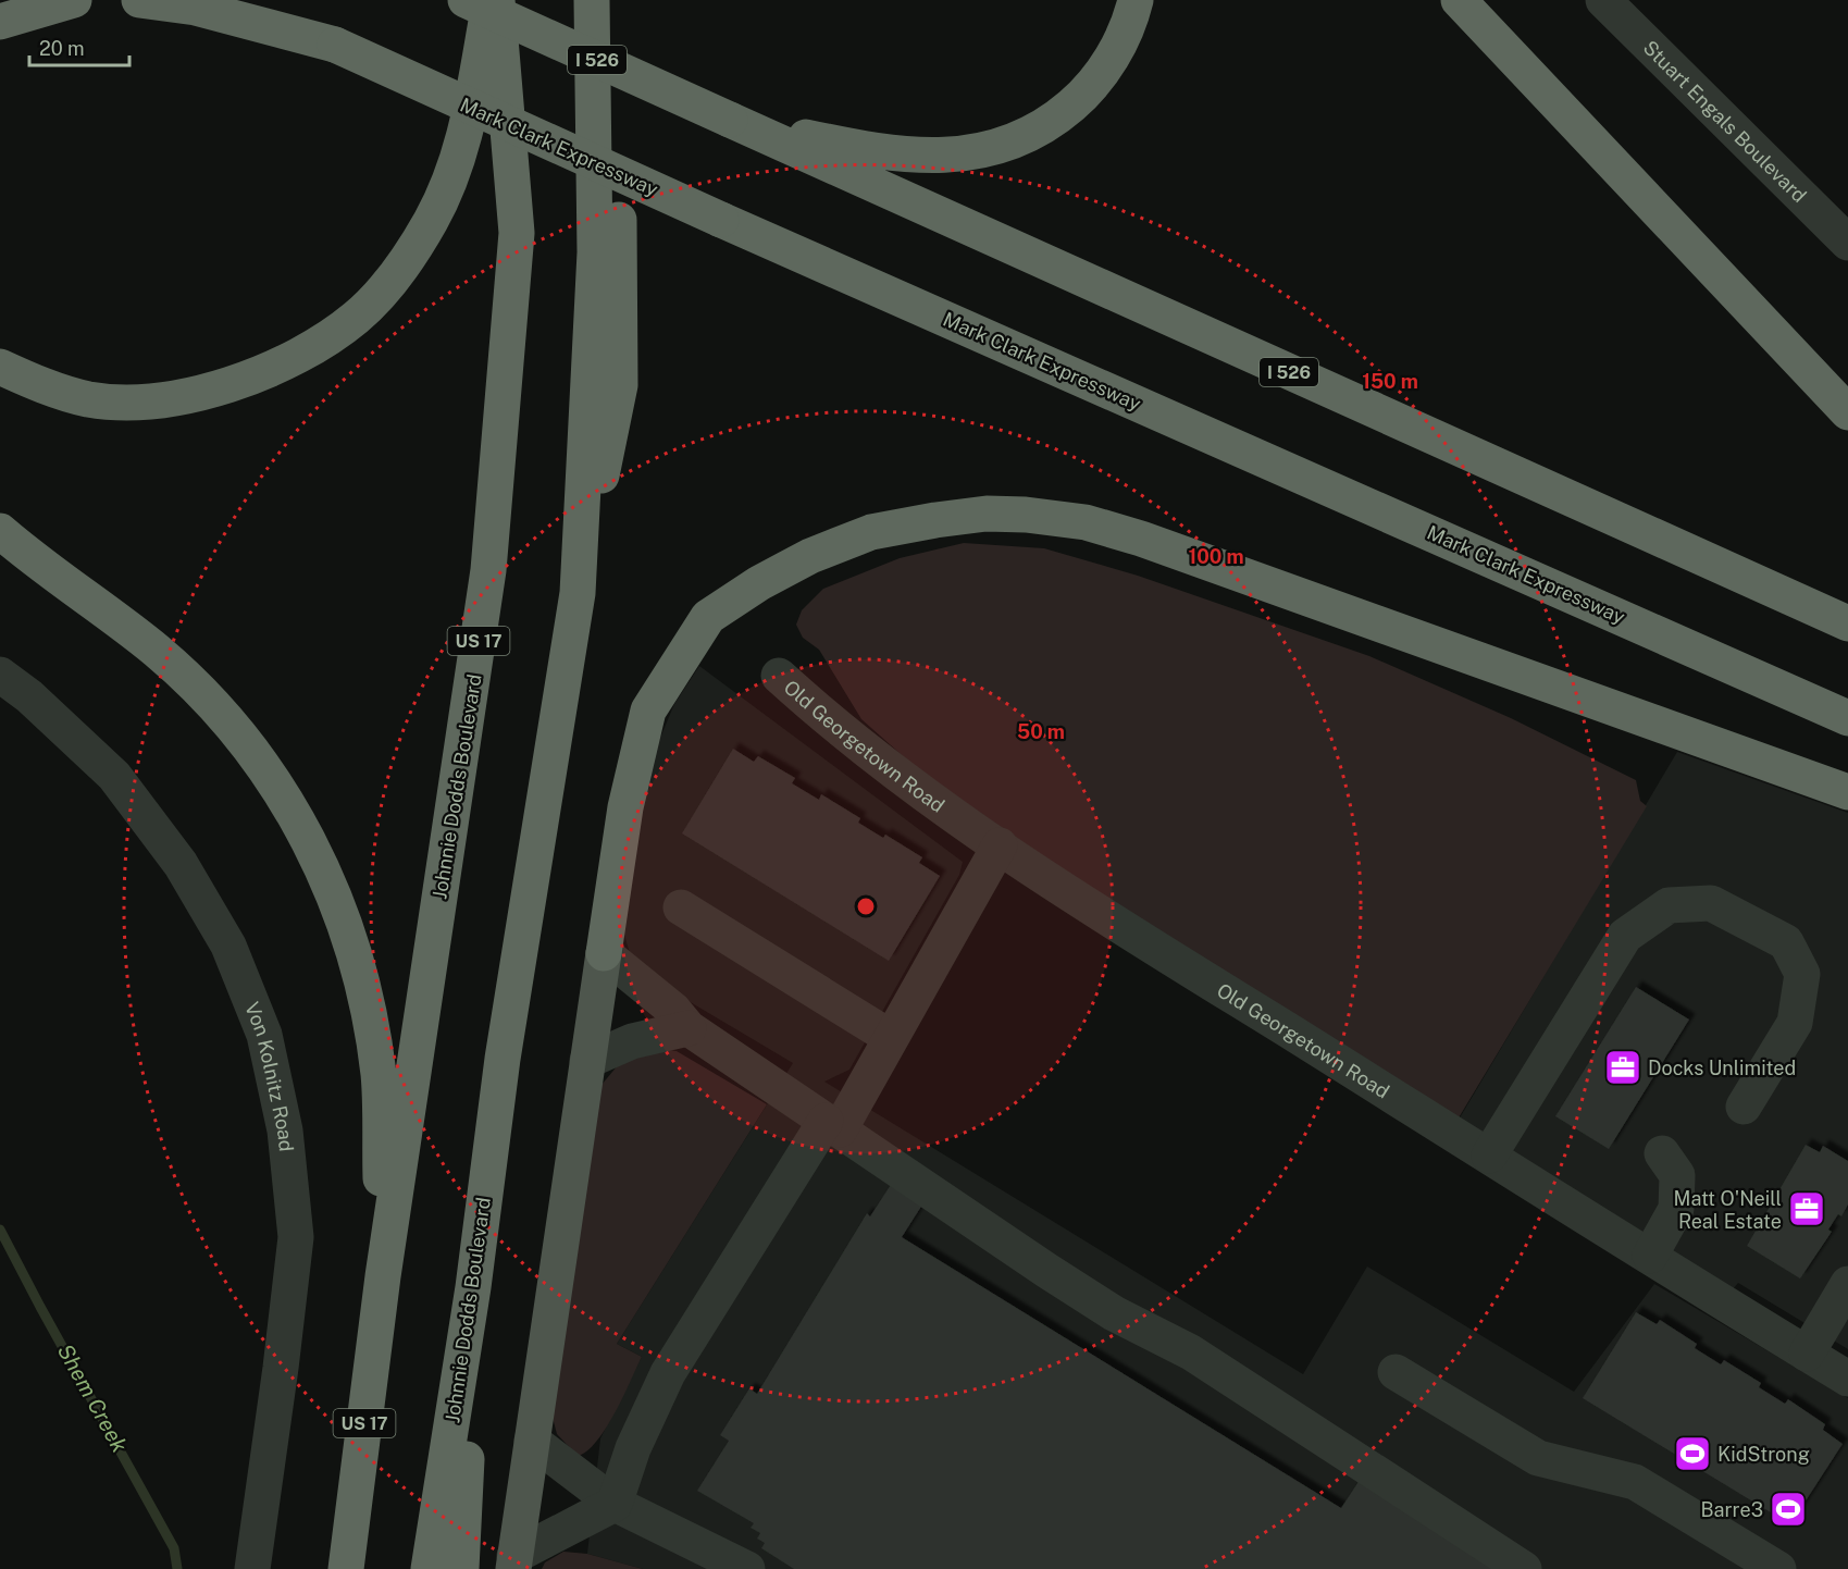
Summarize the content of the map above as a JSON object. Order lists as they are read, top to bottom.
{
  "streets": {
    "highway": [
      "I 526",
      "Mark Clark Expressway",
      "US 17",
      "Johnnie Dodds Boulevard"
    ],
    "street": ["Stuart Engals Boulevard", "Old Georgetown Road", "Von Kolnitz Road"]
  },
  "water": ["Shem Creek"],
  "places": {
    "office": ["Docks Unlimited", "Matt O'Neill Real Estate"],
    "sports": ["KidStrong", "Barre3"]
  },
  "scale_bar": "20 m",
  "rings": ["150 m", "100 m", "50 m"]
}
